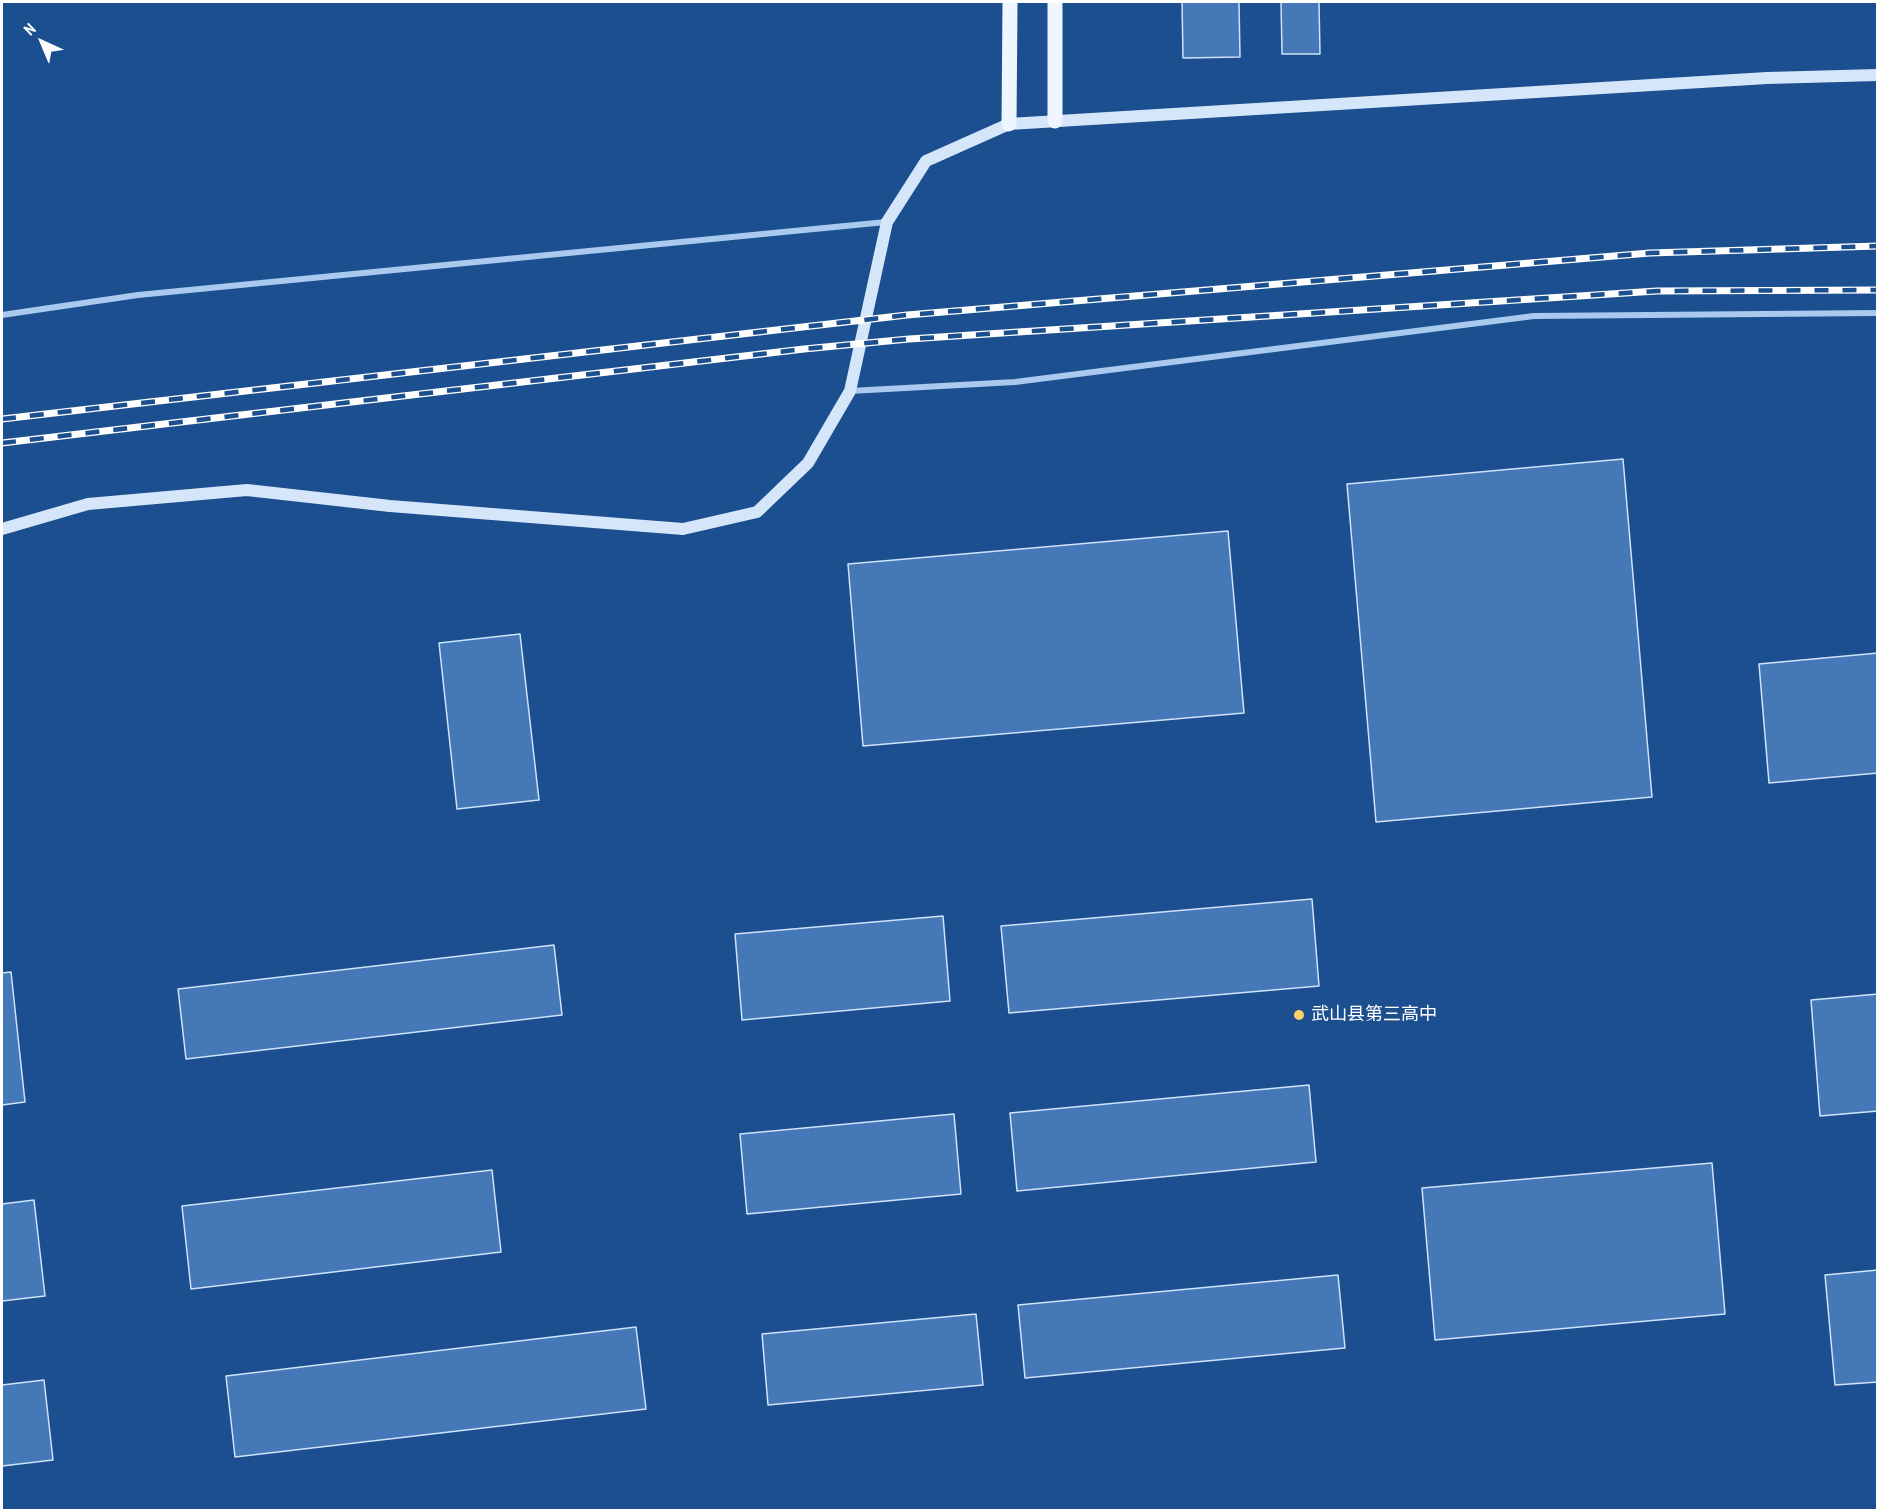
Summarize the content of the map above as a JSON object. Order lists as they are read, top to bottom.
{
  "places": ["武山县第三高中"],
  "north": "top left"
}
